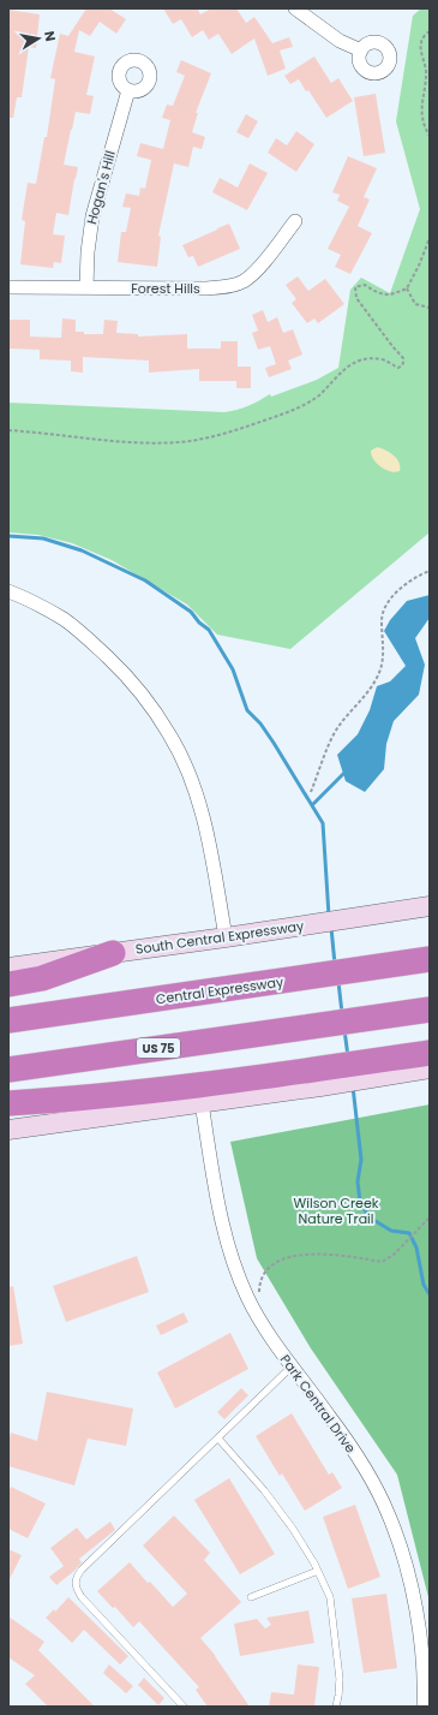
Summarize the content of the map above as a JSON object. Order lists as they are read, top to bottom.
{
  "streets": {
    "highway": ["Central Expressway", "US 75"],
    "main road": ["South Central Expressway"],
    "street": ["Hogan's Hill", "Forest Hills", "Park Central Drive"]
  },
  "crossings": [
    ["Hogan's Hill", "Forest Hills"]
  ],
  "parks": ["Wilson Creek Nature Trail"],
  "north": "right"
}
